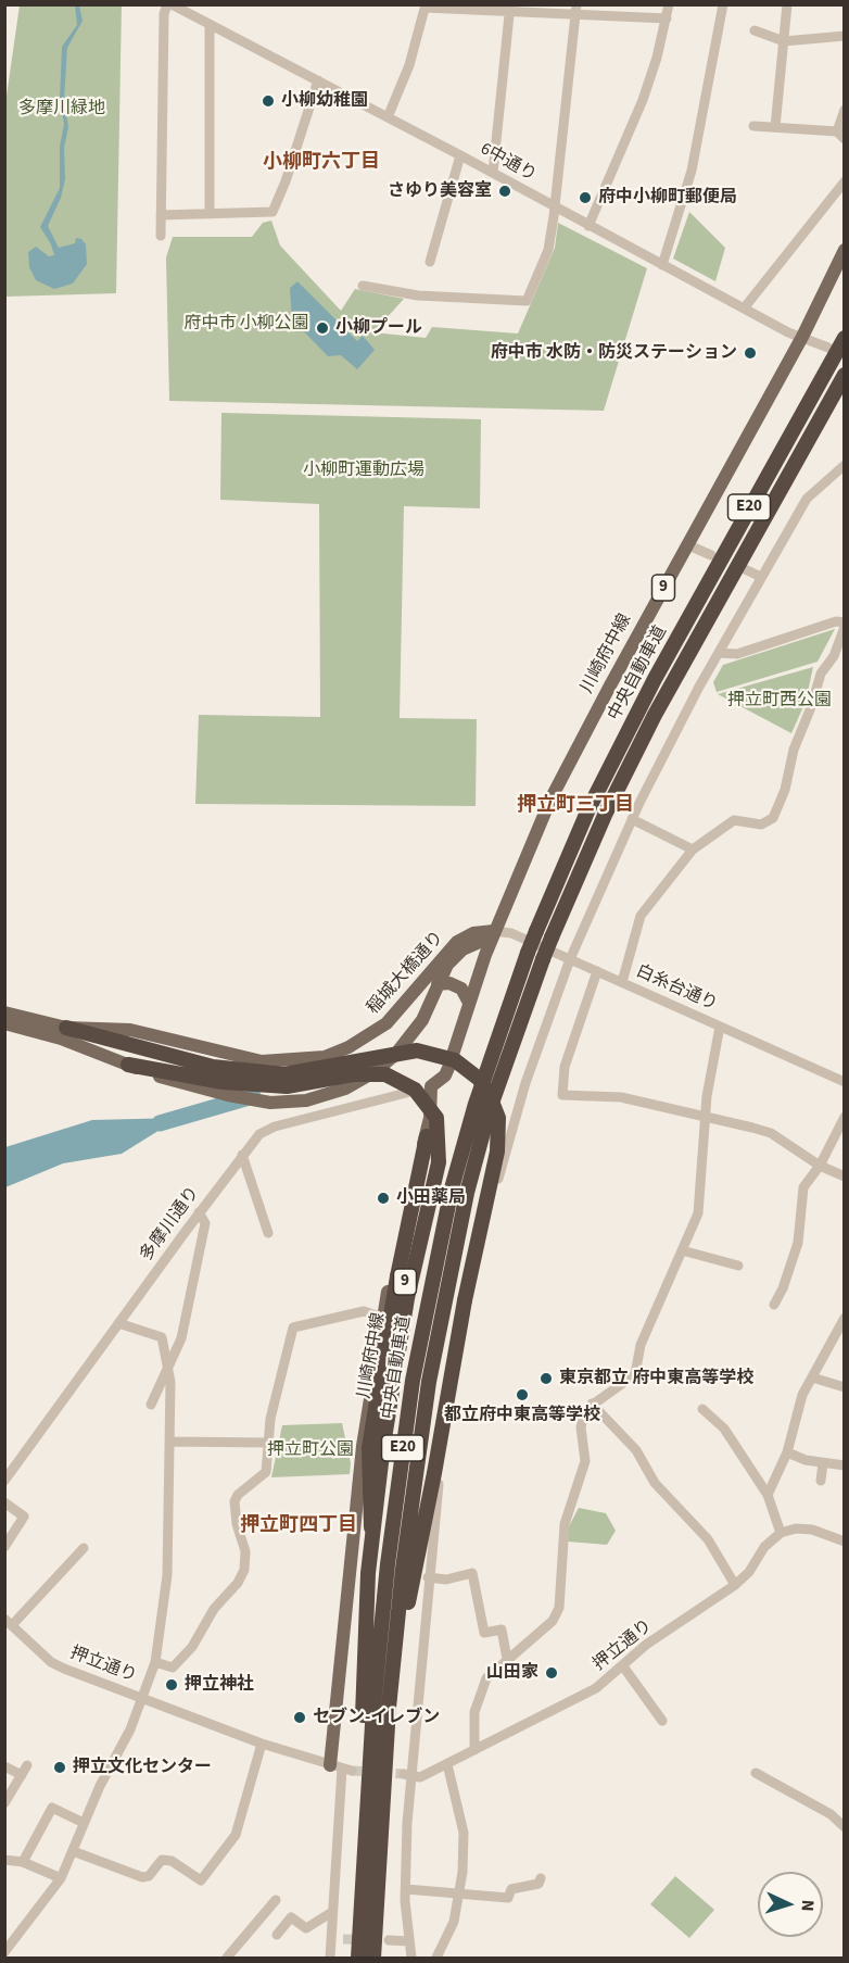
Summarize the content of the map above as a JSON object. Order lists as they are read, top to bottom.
{
  "streets": {
    "highway": ["E20", "中央自動車道"],
    "main road": ["9", "川崎府中線", "稲城大橋通り"],
    "street": [
      "6中通り",
      "白糸台通り",
      "多摩川通り",
      "押立通り"
    ]
  },
  "crossings": [
    ["6中通り", "川崎府中線"],
    ["川崎府中線", "稲城大橋通り"],
    ["川崎府中線", "白糸台通り"],
    ["川崎府中線", "多摩川通り"],
    ["川崎府中線", "押立通り"],
    ["稲城大橋通り", "白糸台通り"]
  ],
  "districts": ["小柳町六丁目", "押立町三丁目", "押立町四丁目"],
  "parks": [
    "多摩川緑地",
    "府中市 小柳公園",
    "小柳町運動広場",
    "押立町西公園",
    "押立町公園"
  ],
  "places": [
    "小柳幼稚園",
    "さゆり美容室",
    "府中小柳町郵便局",
    "小柳プール",
    "府中市 水防・防災ステーション",
    "小田薬局",
    "東京都立 府中東高等学校",
    "都立府中東高等学校",
    "山田家",
    "押立神社",
    "セブン-イレブン",
    "押立文化センター"
  ],
  "north": "right"
}
